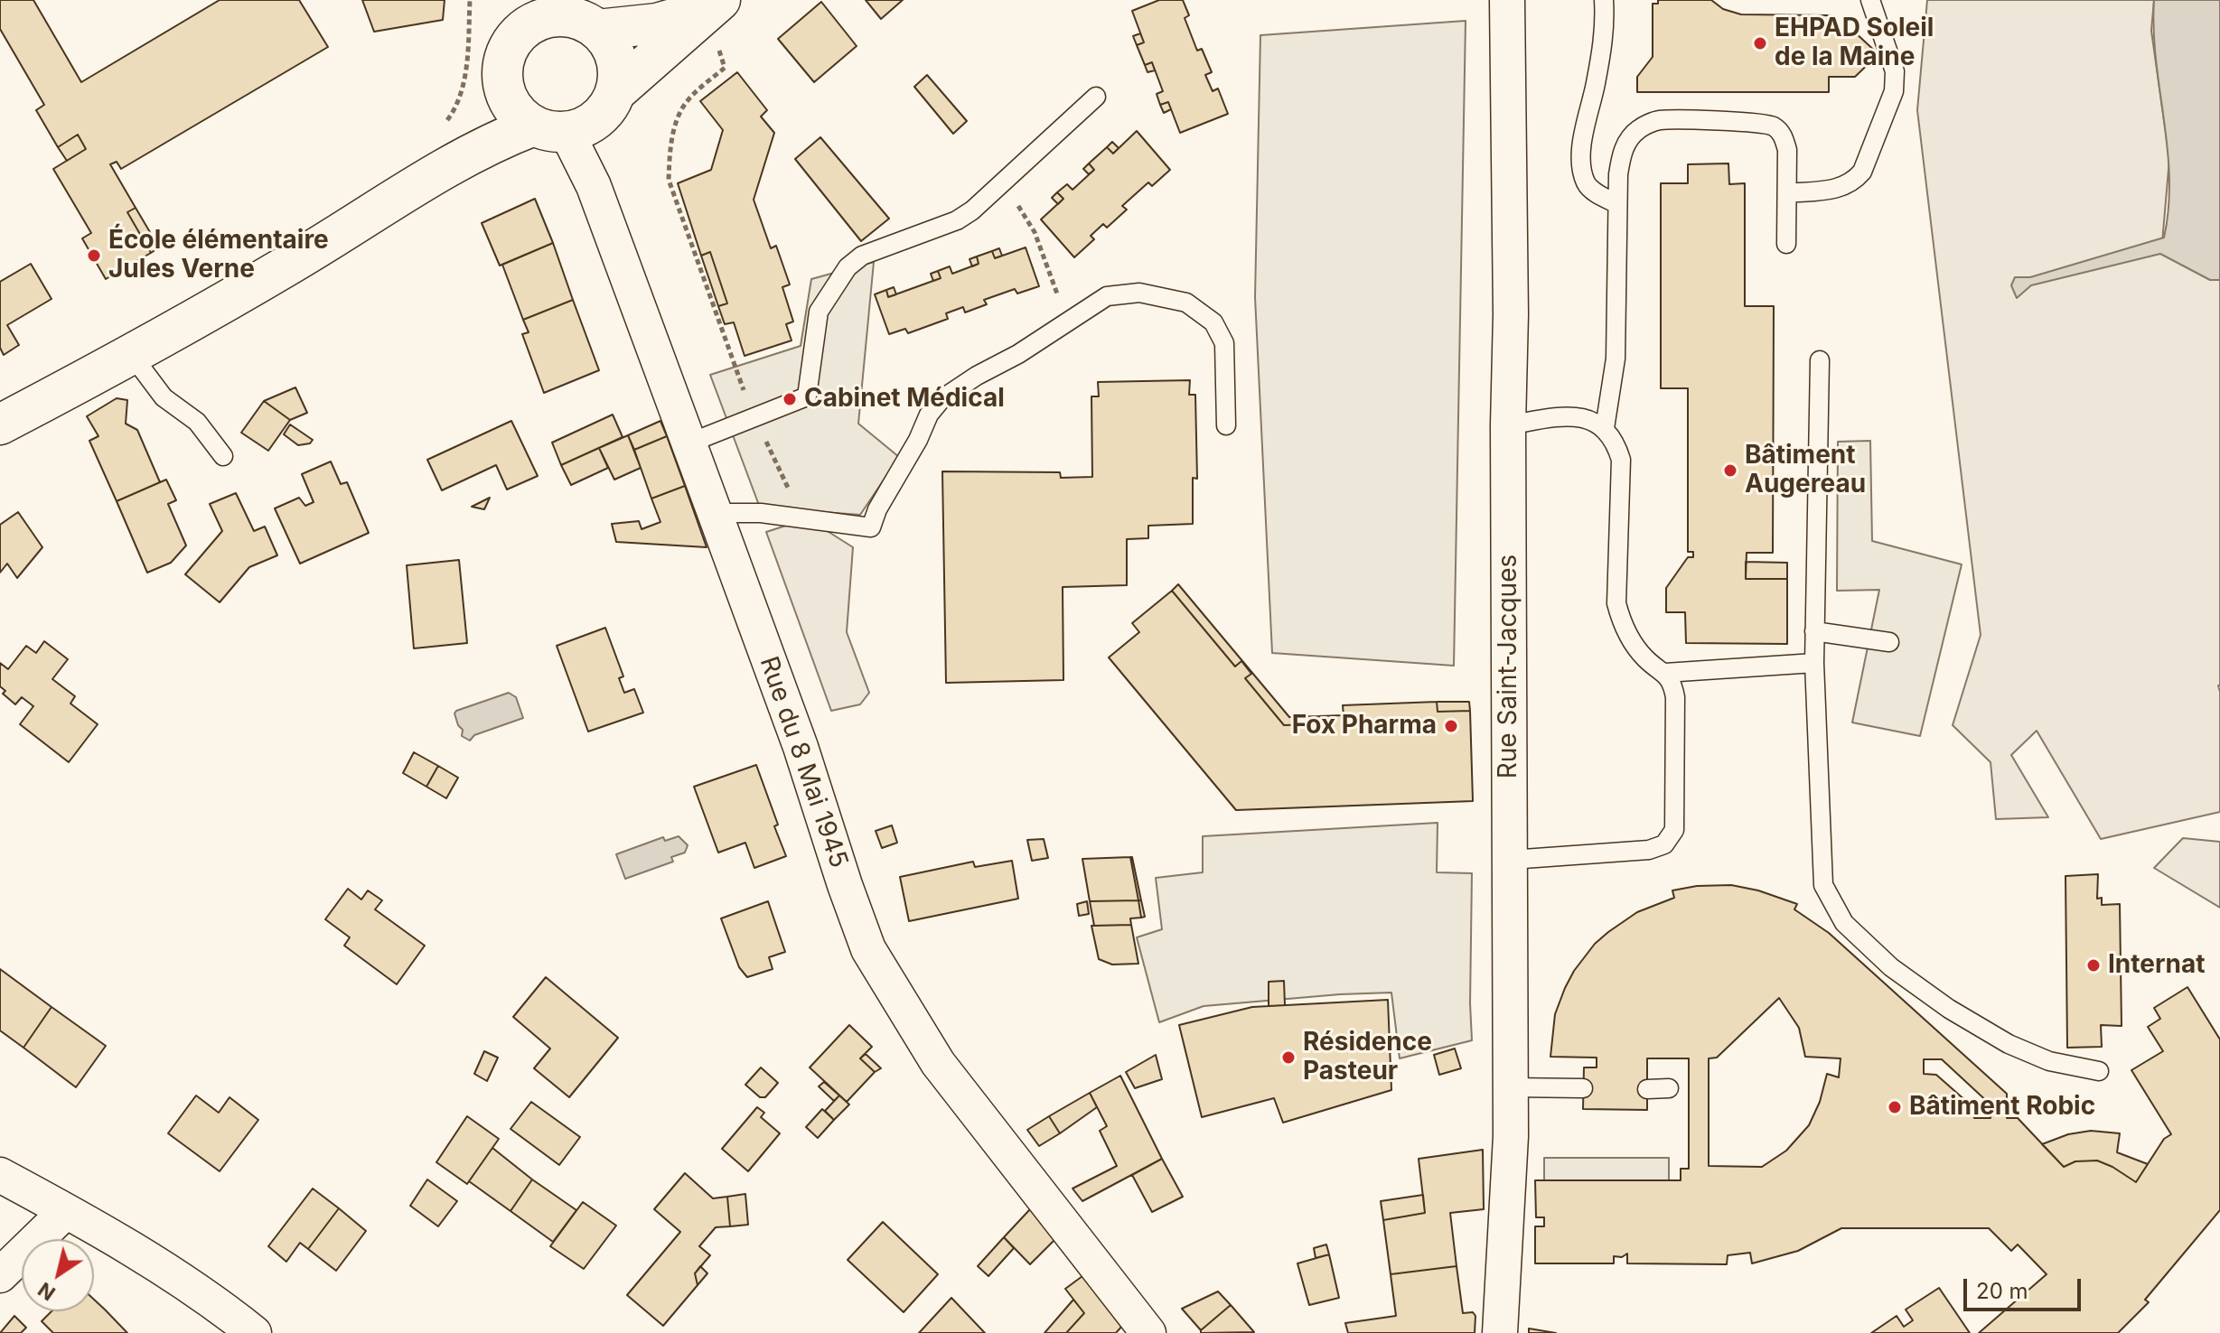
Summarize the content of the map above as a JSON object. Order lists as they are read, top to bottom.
{
  "streets": {
    "street": ["Rue Saint-Jacques", "Rue du 8 Mai 1945"]
  },
  "places": [
    "EHPAD Soleil de la Maine",
    "École élémentaire Jules Verne",
    "Cabinet Médical",
    "Bâtiment Augereau",
    "Fox Pharma",
    "Internat",
    "Résidence Pasteur",
    "Bâtiment Robic"
  ],
  "scale_bar": "20 m",
  "north": "bottom left"
}
